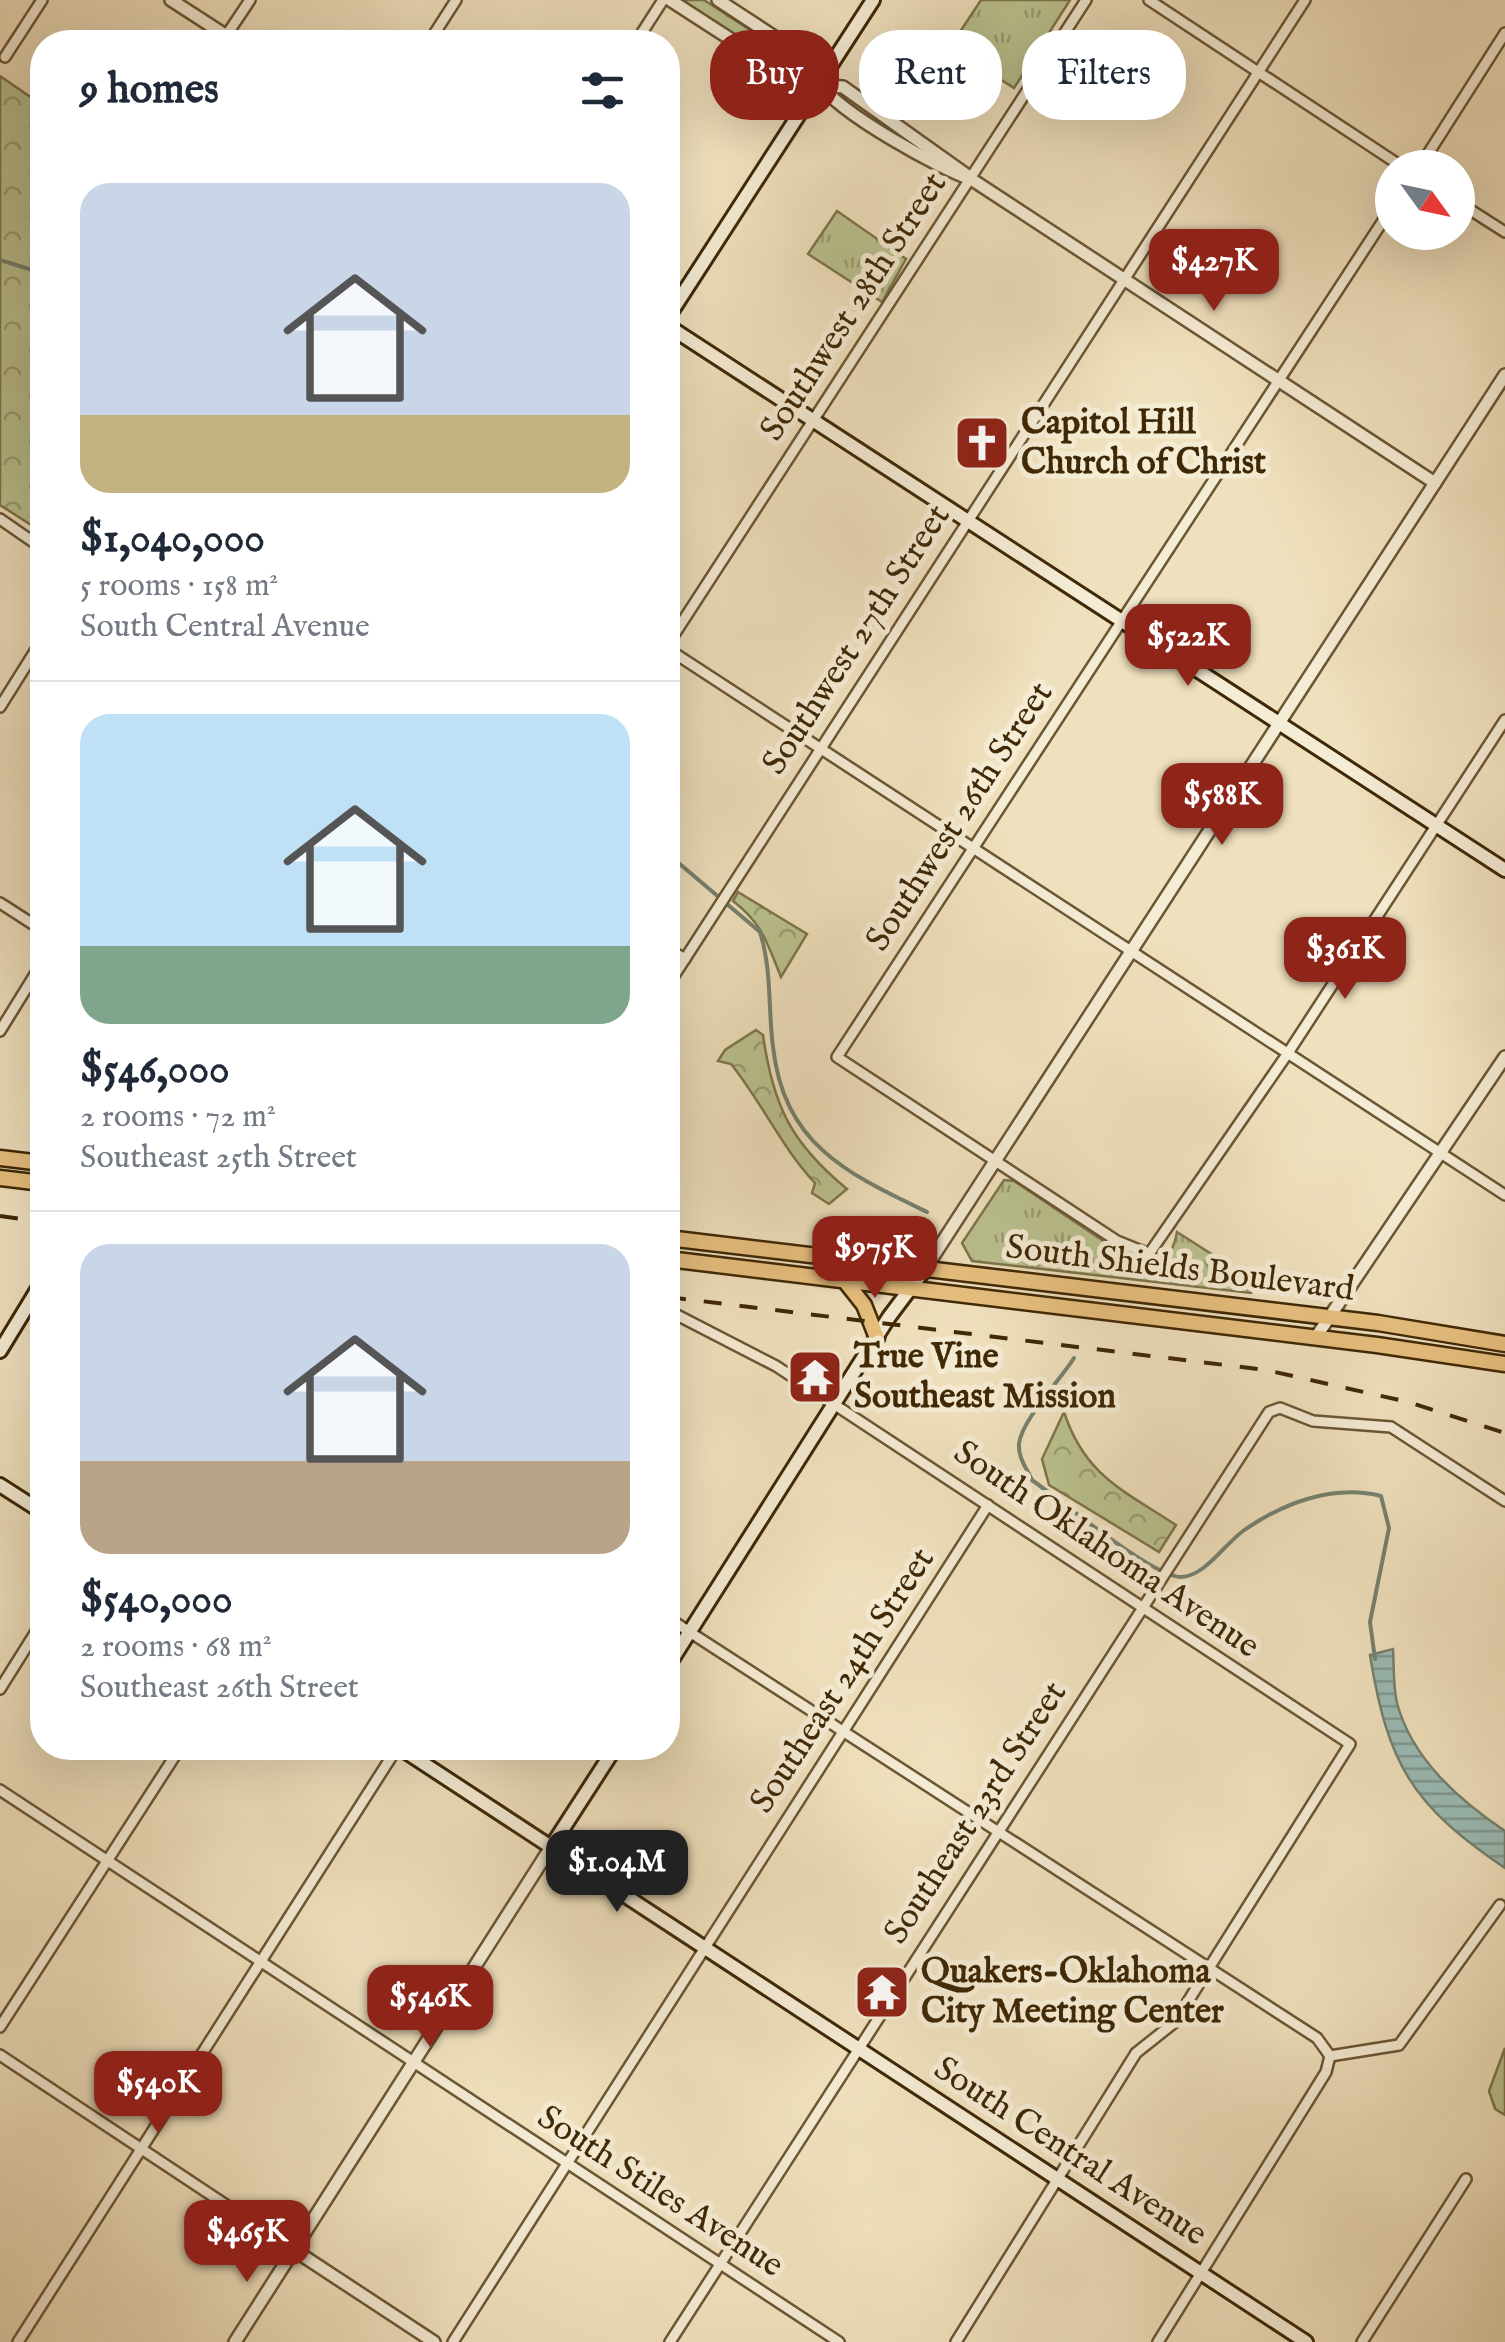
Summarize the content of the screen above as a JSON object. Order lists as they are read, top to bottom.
{
  "streets": {
    "main road": ["South Shields Boulevard", "South Central Avenue"],
    "street": [
      "Southwest 28th Street",
      "Southwest 27th Street",
      "Southwest 26th Street",
      "South Oklahoma Avenue",
      "Southeast 24th Street",
      "Southeast 23rd Street",
      "South Stiles Avenue"
    ]
  },
  "crossings": [
    ["South Oklahoma Avenue", "Southeast 24th Street"],
    ["South Oklahoma Avenue", "Southeast 23rd Street"],
    ["Southeast 24th Street", "South Central Avenue"],
    ["Southeast 24th Street", "South Stiles Avenue"],
    ["Southeast 23rd Street", "South Central Avenue"],
    ["Southeast 23rd Street", "South Stiles Avenue"]
  ],
  "places": {
    "church": ["Capitol Hill Church of Christ"],
    "temple": ["True Vine Southeast Mission", "Quakers-Oklahoma City Meeting Center"]
  },
  "north": "bottom right",
  "page": {
    "chip": ["Buy", "Rent", "Filters"],
    "heading": "9 homes",
    "list": [
      {
        "name": "$1,040,000",
        "note": "5 rooms · 158 m² · South Central Avenue"
      },
      {
        "name": "$546,000",
        "note": "2 rooms · 72 m² · Southeast 25th Street"
      },
      {
        "name": "$540,000",
        "note": "2 rooms · 68 m² · Southeast 26th Street"
      }
    ],
    "price": [
      "$427K",
      "$522K",
      "$588K",
      "$361K",
      "$975K",
      "$1.04M",
      "$546K",
      "$540K",
      "$465K"
    ]
  }
}
